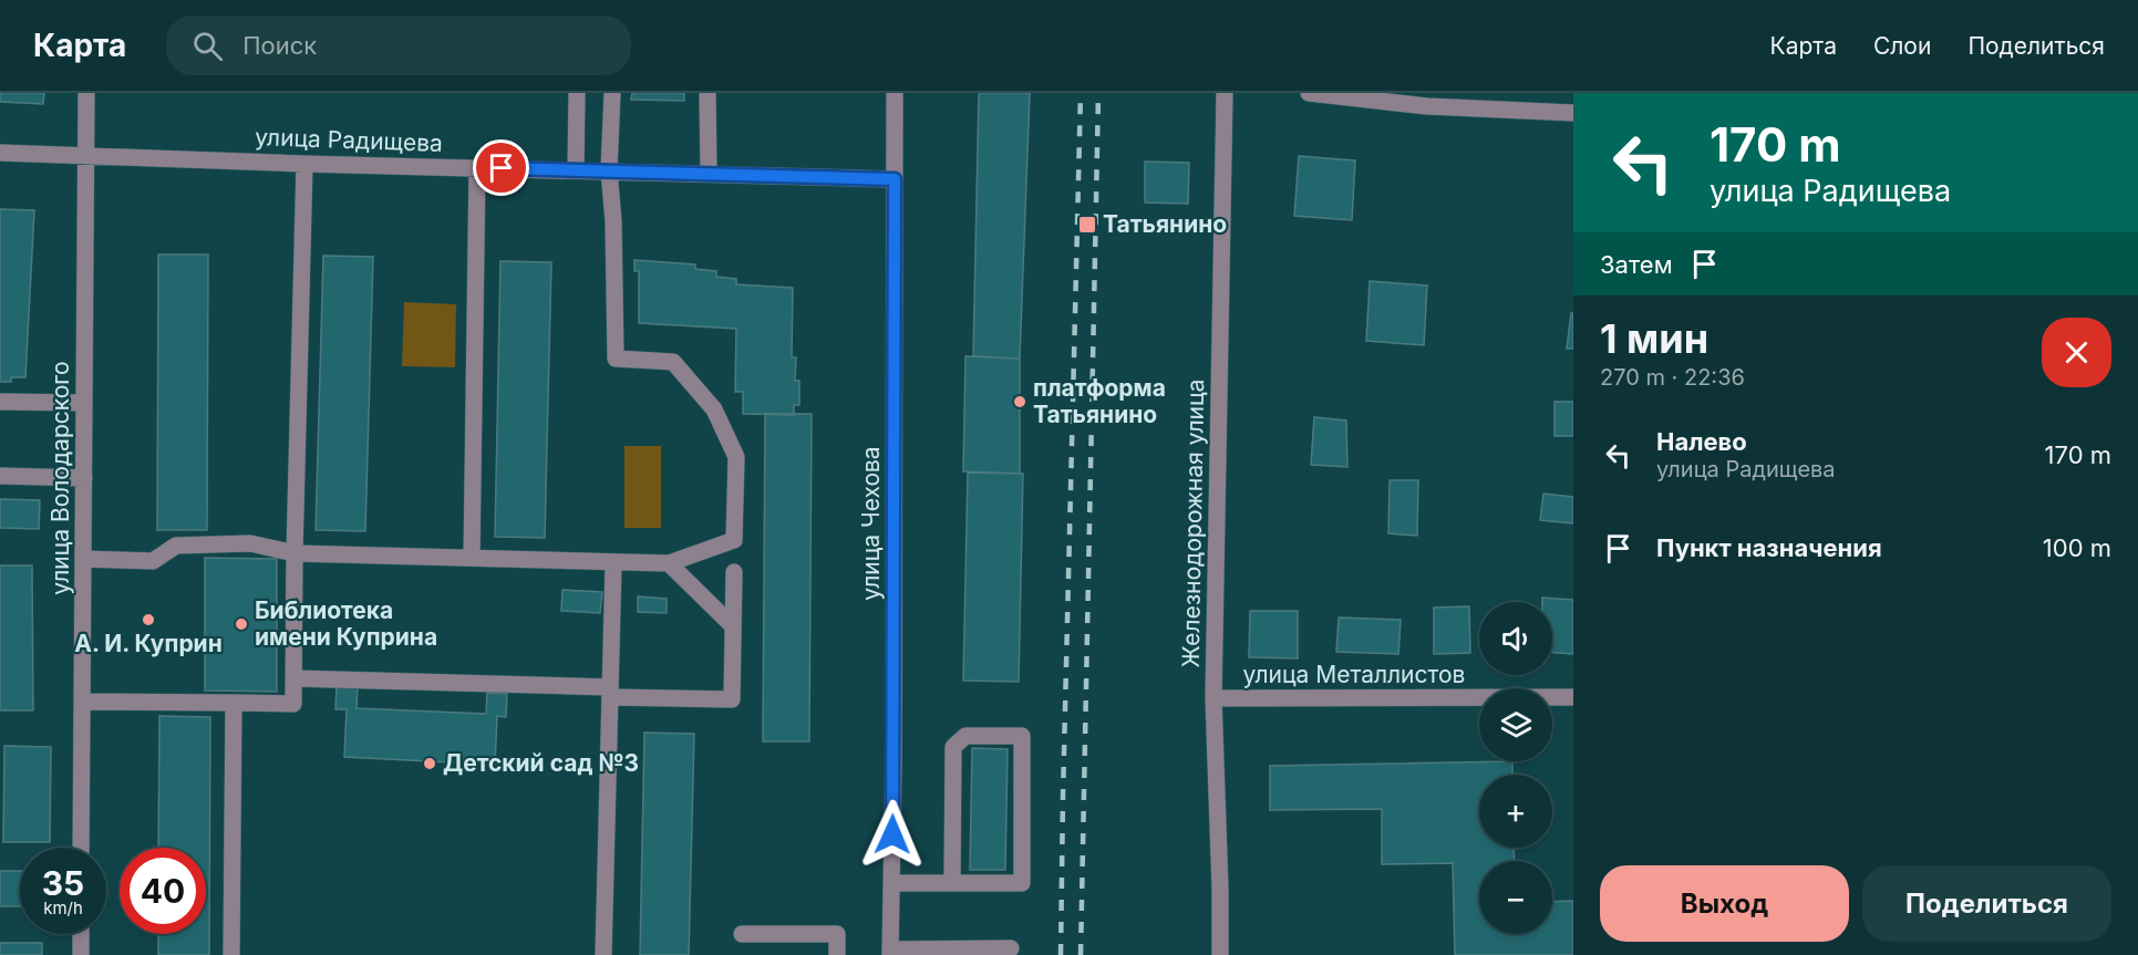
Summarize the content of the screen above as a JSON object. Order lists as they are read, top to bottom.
{
  "streets": {
    "street": [
      "улица Радищева",
      "улица Володарского",
      "улица Чехова",
      "Железнодорожная улица",
      "улица Металлистов"
    ]
  },
  "crossings": [
    ["улица Радищева", "улица Володарского"],
    ["улица Радищева", "улица Чехова"],
    ["Железнодорожная улица", "улица Металлистов"]
  ],
  "places": {
    "transit": ["Татьянино"],
    "other": [
      "платформа Татьянино",
      "А. И. Куприн",
      "Библиотека имени Куприна",
      "Детский сад №3"
    ]
  },
  "page": {
    "header": "Карта",
    "search": "Поиск",
    "nav": ["Карта", "Слои", "Поделиться"],
    "turn": ["170 m", "улица Радищева"],
    "then": "Затем",
    "heading": ["1 мин", "270 m · 22:36"],
    "list": [
      {
        "name": "Налево",
        "note": "улица Радищева",
        "value": "170 m"
      },
      {
        "name": "Пункт назначения",
        "value": "100 m"
      }
    ],
    "map_buttons": ["+", "−"],
    "speed": "35 km/h",
    "limit": "40",
    "buttons": ["Выход", "Поделиться"]
  }
}
